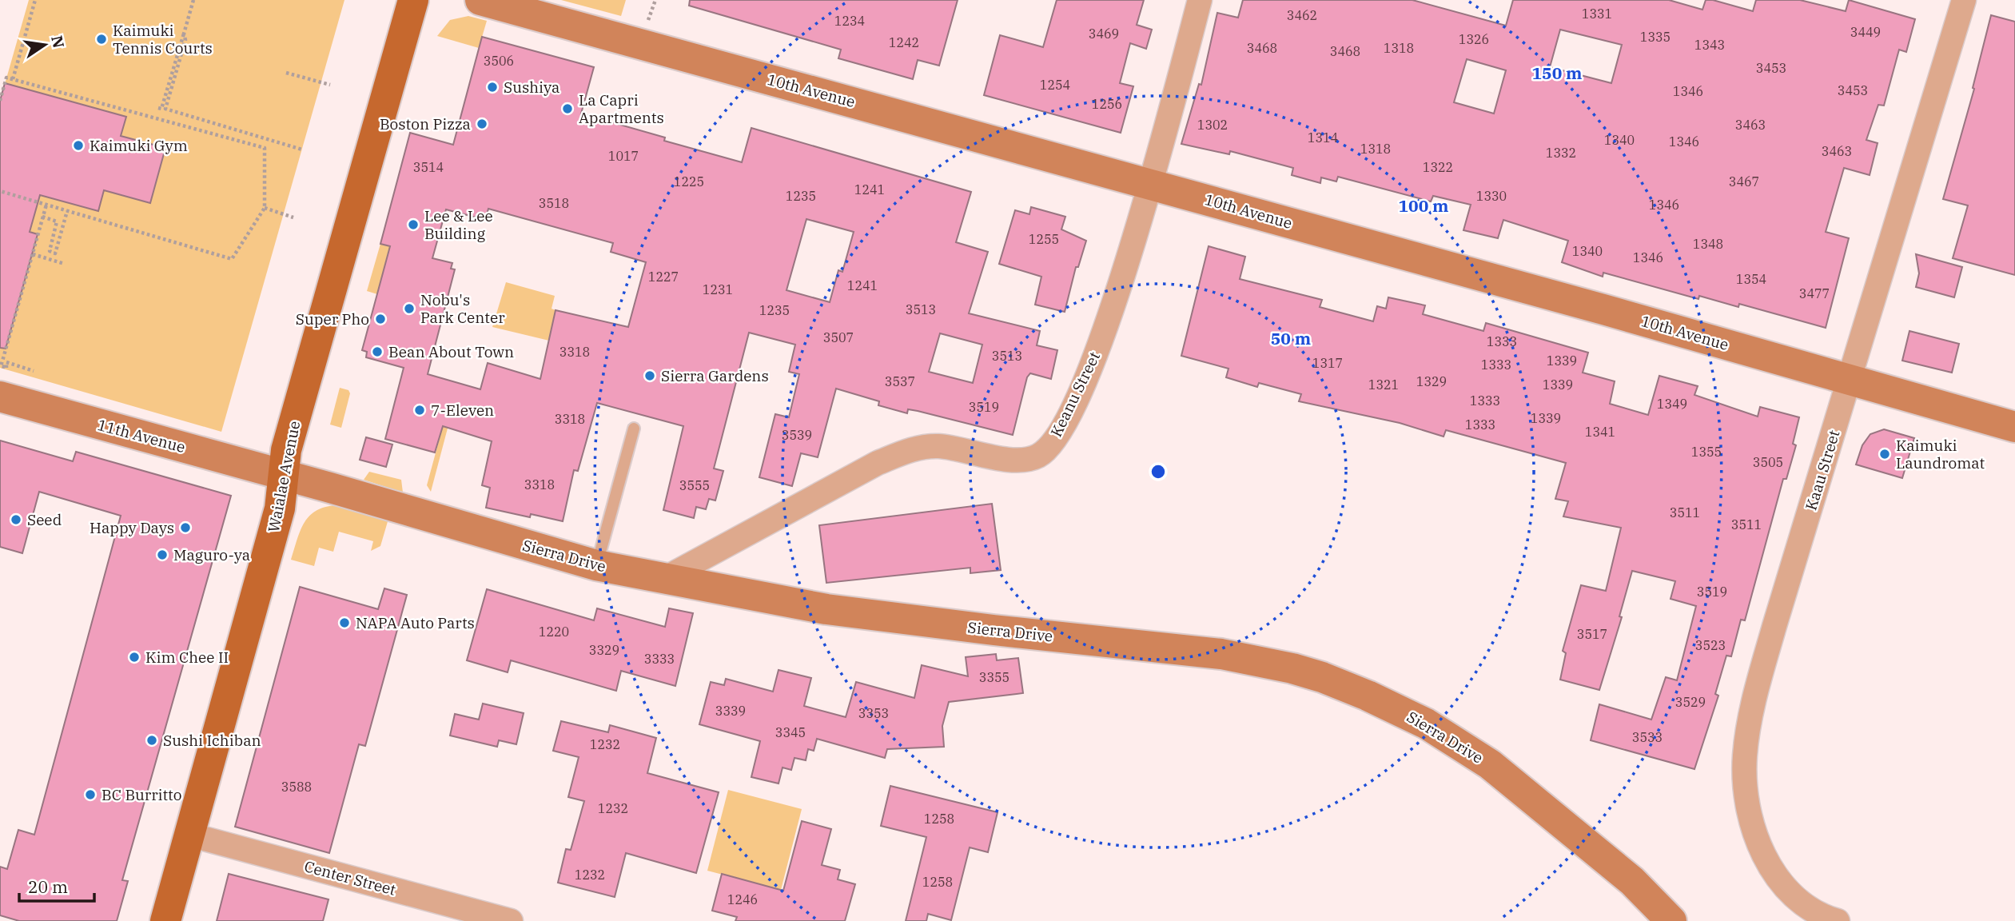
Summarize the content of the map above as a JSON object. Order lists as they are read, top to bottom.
{
  "streets": {
    "main road": ["Waialae Avenue"],
    "street": [
      "10th Avenue",
      "Keanu Street",
      "11th Avenue",
      "Kaau Street",
      "Sierra Drive",
      "Center Street"
    ]
  },
  "crossings": [
    ["10th Avenue", "Keanu Street"],
    ["10th Avenue", "Kaau Street"],
    ["Keanu Street", "Sierra Drive"],
    ["11th Avenue", "Waialae Avenue"],
    ["11th Avenue", "Sierra Drive"],
    ["Waialae Avenue", "Sierra Drive"],
    ["Waialae Avenue", "Center Street"]
  ],
  "places": [
    "Kaimuki Tennis Courts",
    "Sushiya",
    "La Capri Apartments",
    "Boston Pizza",
    "Kaimuki Gym",
    "Lee & Lee Building",
    "Nobu's Park Center",
    "Super Pho",
    "Bean About Town",
    "Sierra Gardens",
    "7-Eleven",
    "Kaimuki Laundromat",
    "Seed",
    "Happy Days",
    "Maguro-ya",
    "NAPA Auto Parts",
    "Kim Chee II",
    "Sushi Ichiban",
    "BC Burritto"
  ],
  "house_numbers": [
    "1331",
    "3462",
    "1234",
    "3449",
    "3469",
    "1335",
    "1326",
    "1242",
    "1343",
    "3468",
    "1318",
    "3468",
    "3506",
    "3453",
    "1254",
    "3453",
    "1346",
    "1256",
    "1302",
    "3463",
    "1314",
    "1340",
    "1346",
    "1318",
    "3463",
    "1332",
    "1017",
    "3514",
    "1322",
    "1225",
    "3467",
    "1241",
    "1235",
    "1330",
    "3518",
    "1346",
    "1255",
    "1348",
    "1340",
    "1346",
    "1227",
    "1354",
    "1241",
    "1231",
    "3477",
    "3513",
    "1235",
    "3507",
    "1333",
    "3318",
    "3513",
    "1339",
    "1317",
    "1333",
    "3537",
    "1329",
    "1321",
    "1339",
    "1333",
    "1349",
    "3519",
    "1339",
    "3318",
    "1333",
    "1341",
    "3539",
    "1355",
    "3505",
    "3318",
    "3555",
    "3511",
    "3511",
    "3519",
    "1220",
    "3517",
    "3523",
    "3329",
    "3333",
    "3355",
    "3529",
    "3339",
    "3353",
    "3345",
    "3533",
    "1232",
    "3588",
    "1232",
    "1258",
    "1232",
    "1258",
    "1246"
  ],
  "scale_bar": "20 m",
  "north": "right",
  "rings": ["150 m", "100 m", "50 m"]
}
